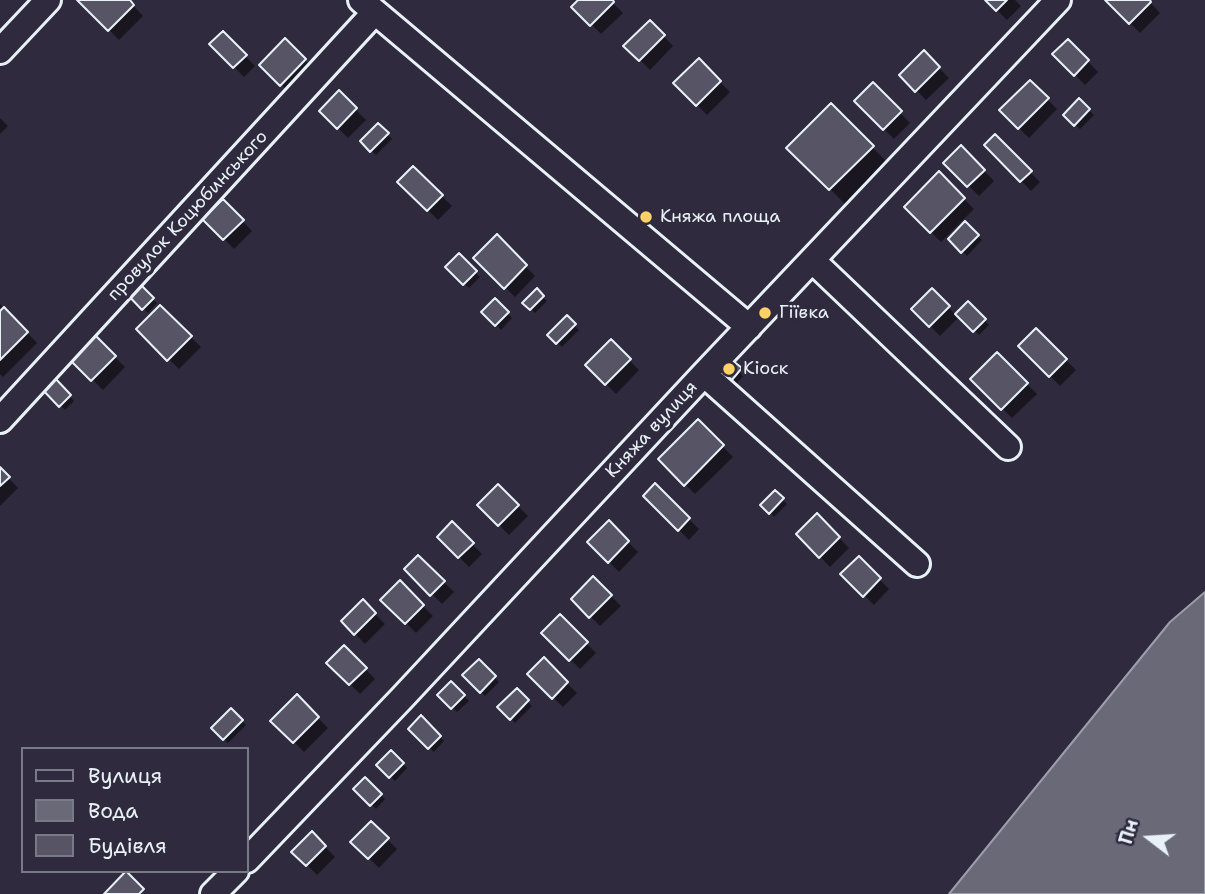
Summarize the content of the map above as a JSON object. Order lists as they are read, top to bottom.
{
  "streets": {
    "street": ["провулок Коцюбинського", "Княжа вулиця"]
  },
  "places": ["Княжа площа", "Гіївка", "Кіоск"],
  "legend": ["Вулиця", "Вода", "Будівля"],
  "north": "left"
}
